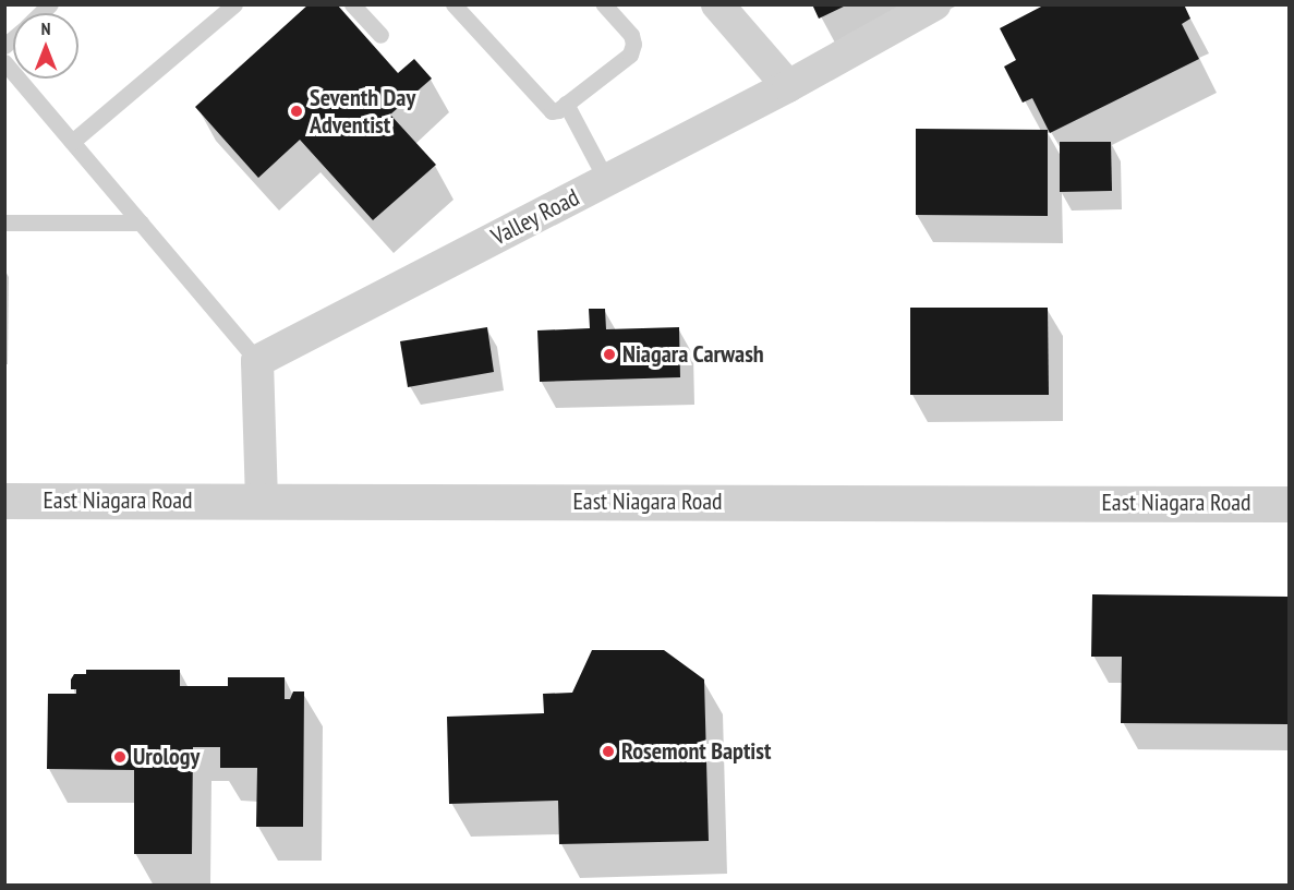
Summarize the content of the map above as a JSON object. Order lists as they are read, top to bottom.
{
  "streets": {
    "street": ["Valley Road", "East Niagara Road"]
  },
  "places": [
    "Seventh Day Adventist",
    "Niagara Carwash",
    "Rosemont Baptist",
    "Urology"
  ],
  "north": "top"
}
